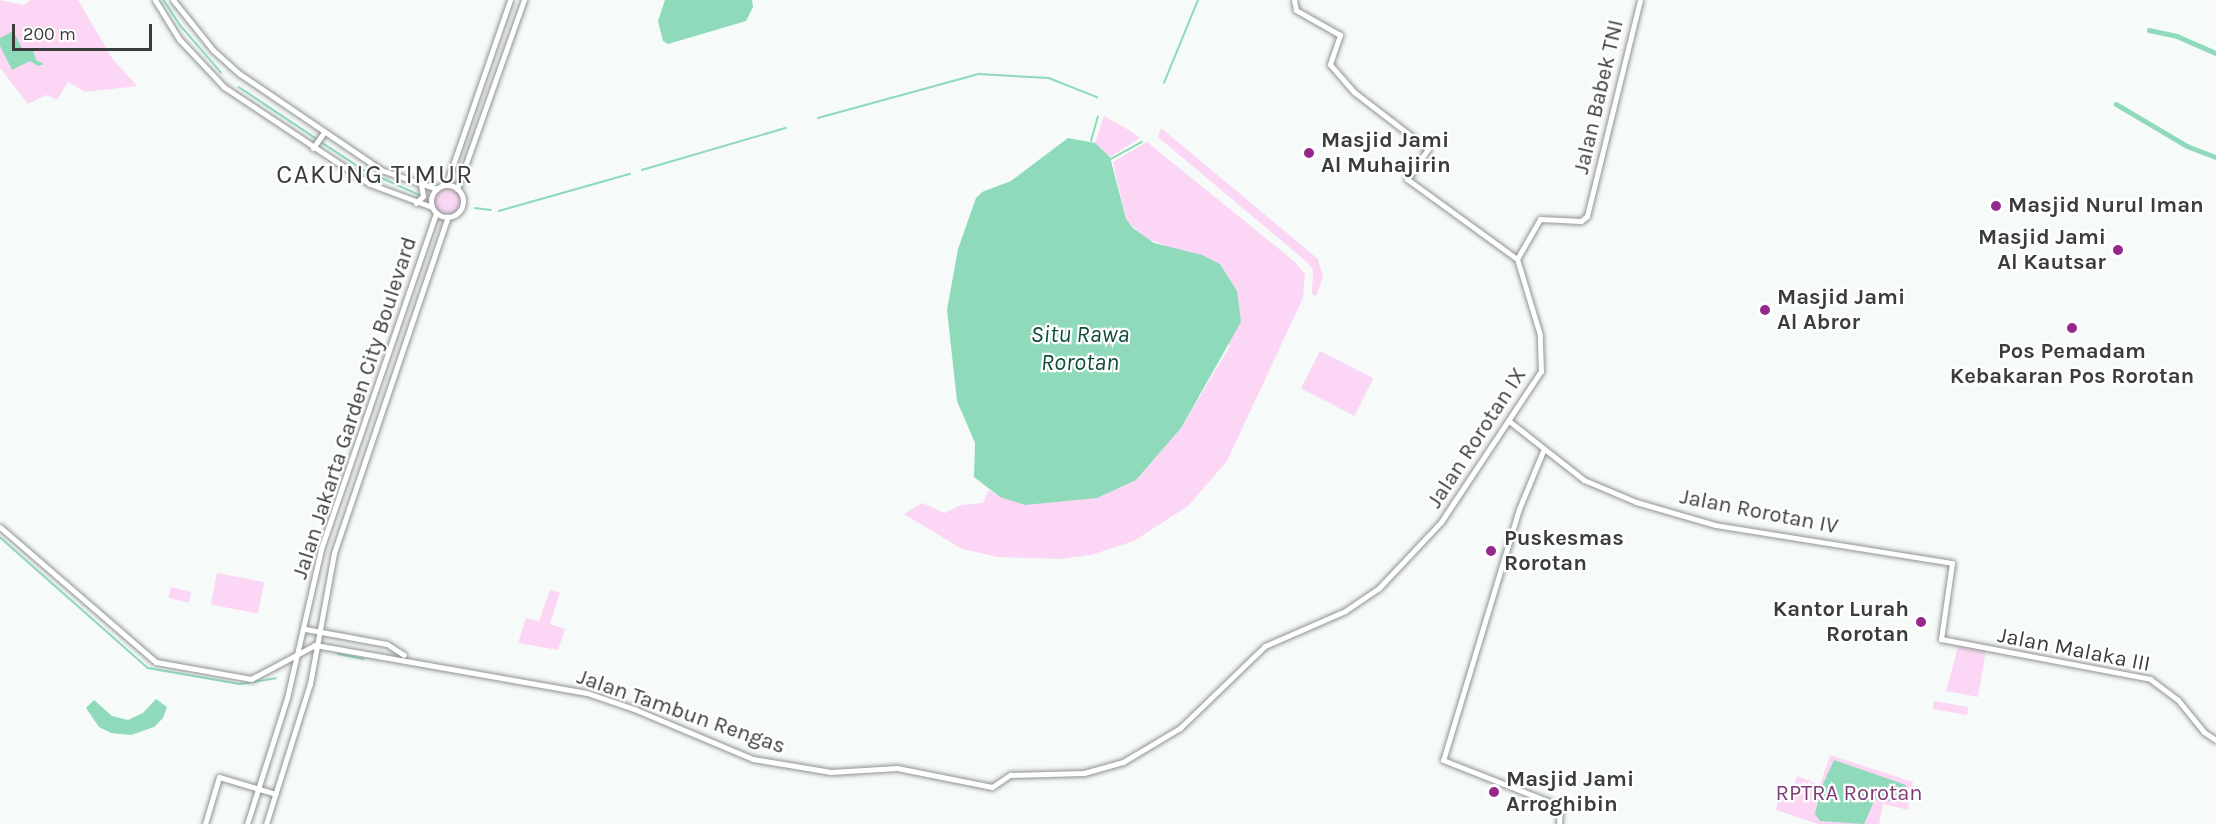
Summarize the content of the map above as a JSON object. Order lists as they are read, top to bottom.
{
  "streets": {
    "street": [
      "Jalan Babek TNI",
      "Jalan Jakarta Garden City Boulevard",
      "Jalan Rorotan IX",
      "Jalan Rorotan IV",
      "Jalan Malaka III",
      "Jalan Tambun Rengas"
    ]
  },
  "crossings": [
    ["Jalan Babek TNI", "Jalan Rorotan IX"],
    ["Jalan Jakarta Garden City Boulevard", "Jalan Tambun Rengas"],
    ["Jalan Rorotan IX", "Jalan Rorotan IV"],
    ["Jalan Rorotan IX", "Jalan Tambun Rengas"],
    ["Jalan Rorotan IV", "Jalan Malaka III"]
  ],
  "districts": ["CAKUNG TIMUR"],
  "water": ["Situ Rawa Rorotan"],
  "parks": ["RPTRA Rorotan"],
  "places": [
    "Masjid Jami Al Muhajirin",
    "Masjid Nurul Iman",
    "Masjid Jami Al Kautsar",
    "Masjid Jami Al Abror",
    "Pos Pemadam Kebakaran Pos Rorotan",
    "Puskesmas Rorotan",
    "Kantor Lurah Rorotan",
    "Masjid Jami Arroghibin"
  ],
  "scale_bar": "200 m"
}
